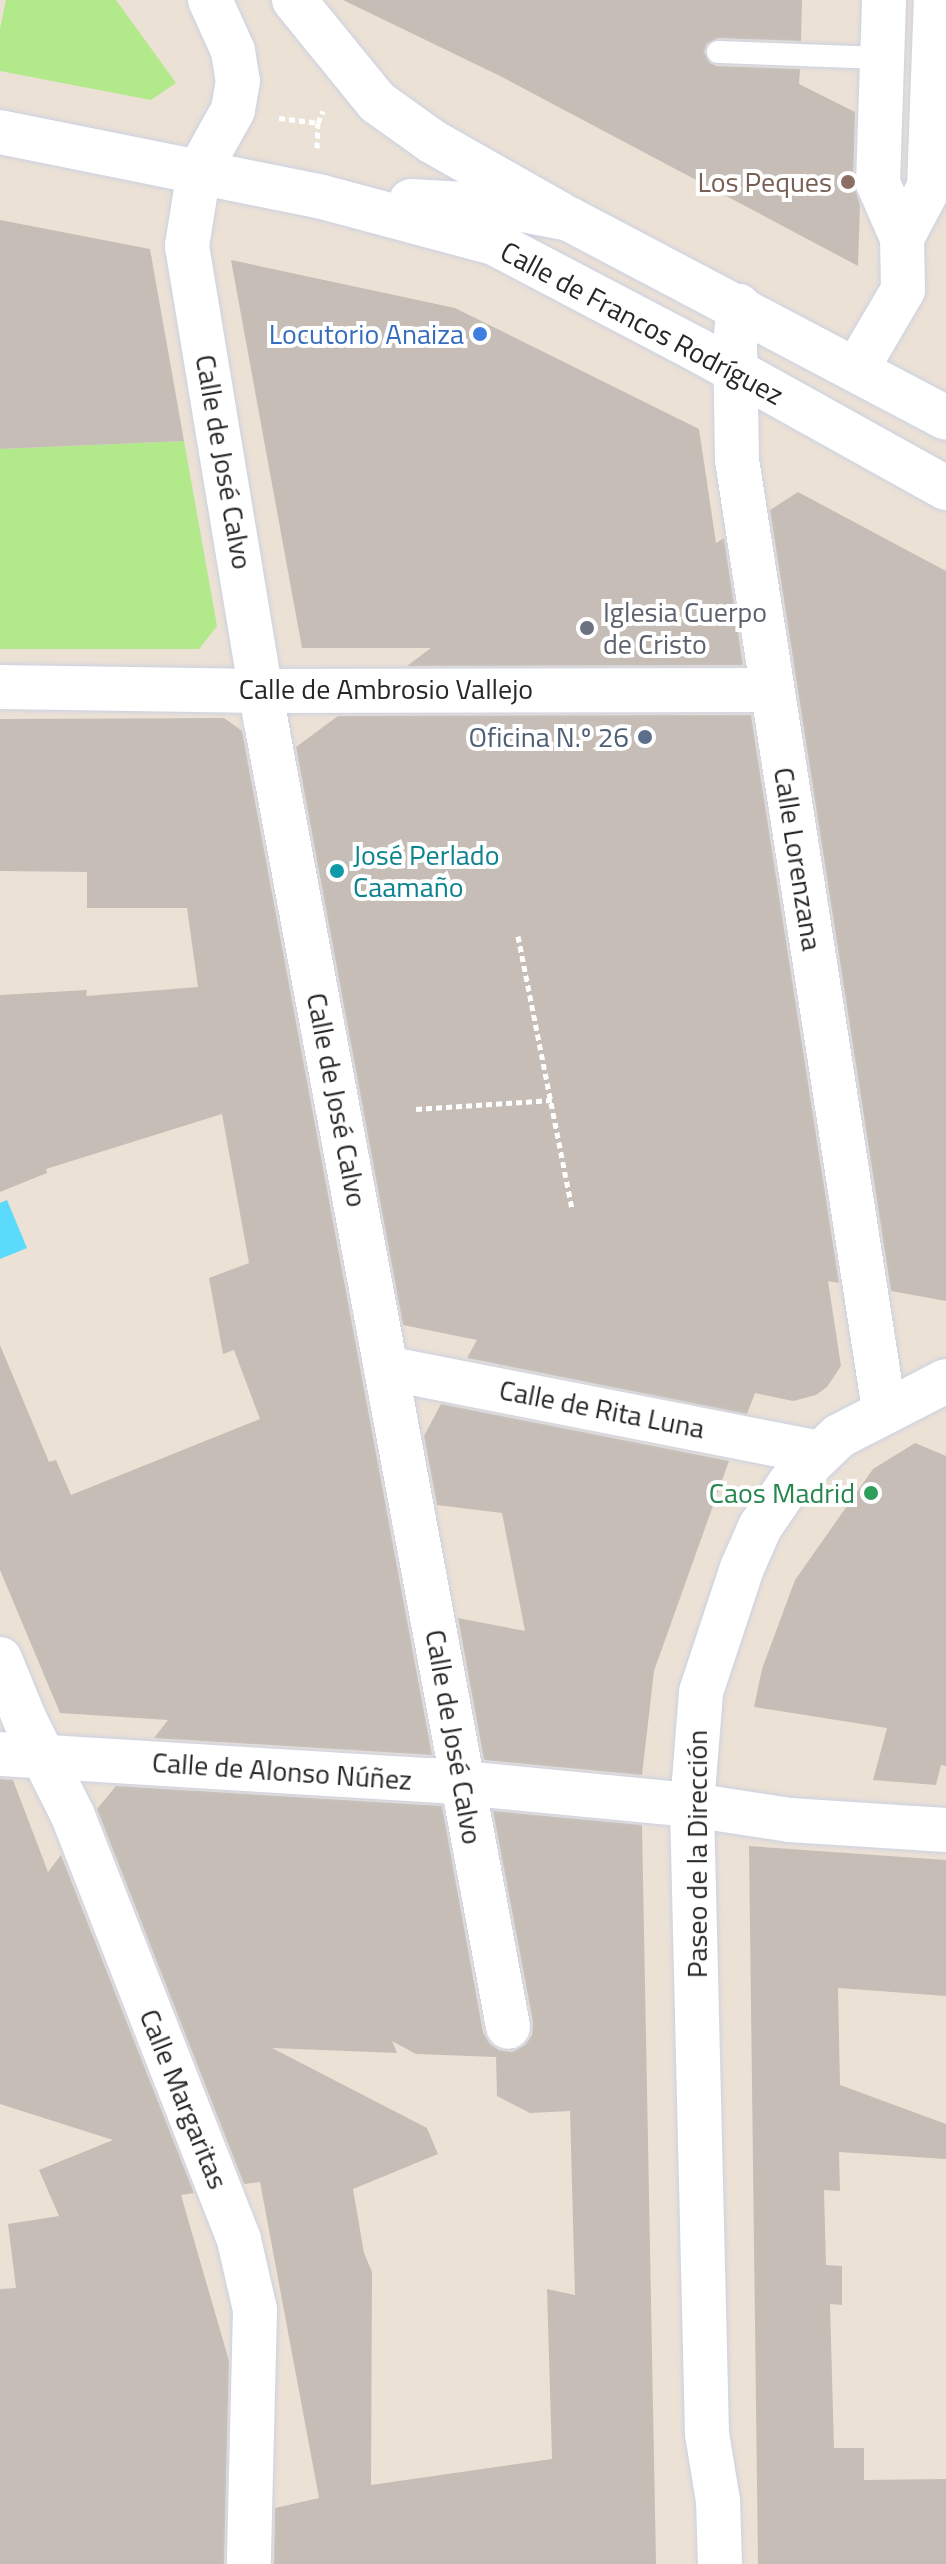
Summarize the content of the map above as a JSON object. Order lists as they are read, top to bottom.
{
  "streets": {
    "street": [
      "Calle de Francos Rodríguez",
      "Calle de José Calvo",
      "Calle de Ambrosio Vallejo",
      "Calle Lorenzana",
      "Calle de Rita Luna",
      "Calle de Alonso Núñez",
      "Paseo de la Dirección",
      "Calle Margaritas"
    ]
  },
  "crossings": [
    ["Calle de Francos Rodríguez", "Calle de José Calvo"],
    ["Calle de Francos Rodríguez", "Calle Lorenzana"],
    ["Calle de José Calvo", "Calle de Ambrosio Vallejo"],
    ["Calle de José Calvo", "Calle de Rita Luna"],
    ["Calle de José Calvo", "Calle de Alonso Núñez"],
    ["Calle de Ambrosio Vallejo", "Calle Lorenzana"],
    ["Calle Lorenzana", "Paseo de la Dirección"],
    ["Calle de Rita Luna", "Paseo de la Dirección"],
    ["Calle de Alonso Núñez", "Paseo de la Dirección"],
    ["Calle de Alonso Núñez", "Calle Margaritas"]
  ],
  "places": [
    "Los Peques",
    "Locutorio Anaiza",
    "Iglesia Cuerpo de Cristo",
    "Oficina N.º 26",
    "José Perlado Caamaño",
    "Caos Madrid"
  ]
}
